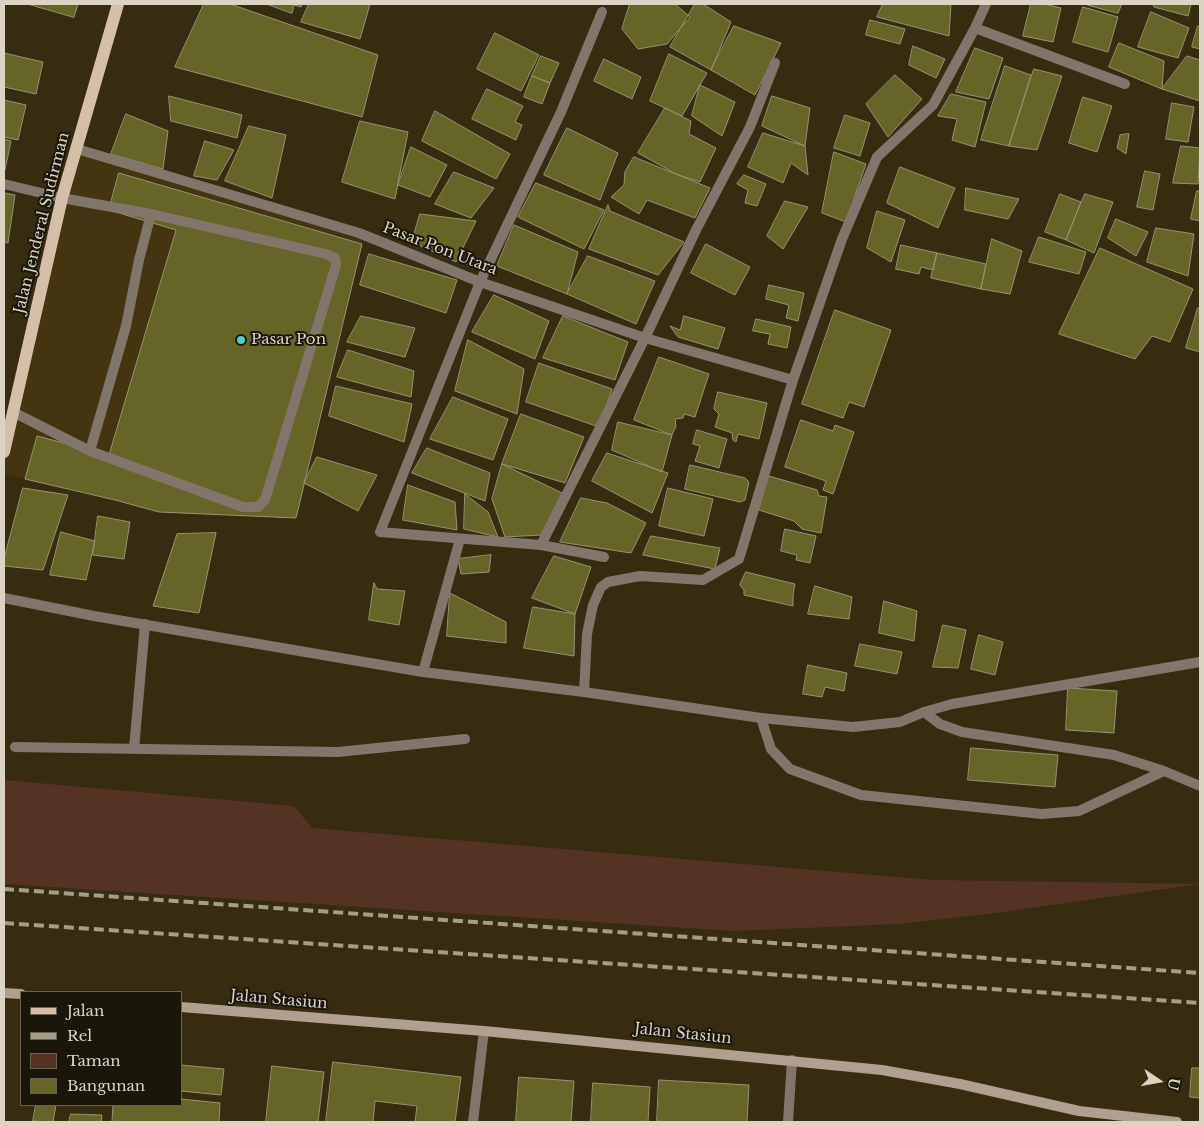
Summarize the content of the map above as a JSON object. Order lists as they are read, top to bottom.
{
  "streets": {
    "main road": ["Jalan Jenderal Sudirman", "Jalan Stasiun"],
    "street": ["Pasar Pon Utara"]
  },
  "crossings": [
    ["Jalan Jenderal Sudirman", "Pasar Pon Utara"]
  ],
  "places": ["Pasar Pon"],
  "legend": [
    "Jalan",
    "Rel",
    "Taman",
    "Bangunan"
  ],
  "north": "right"
}
